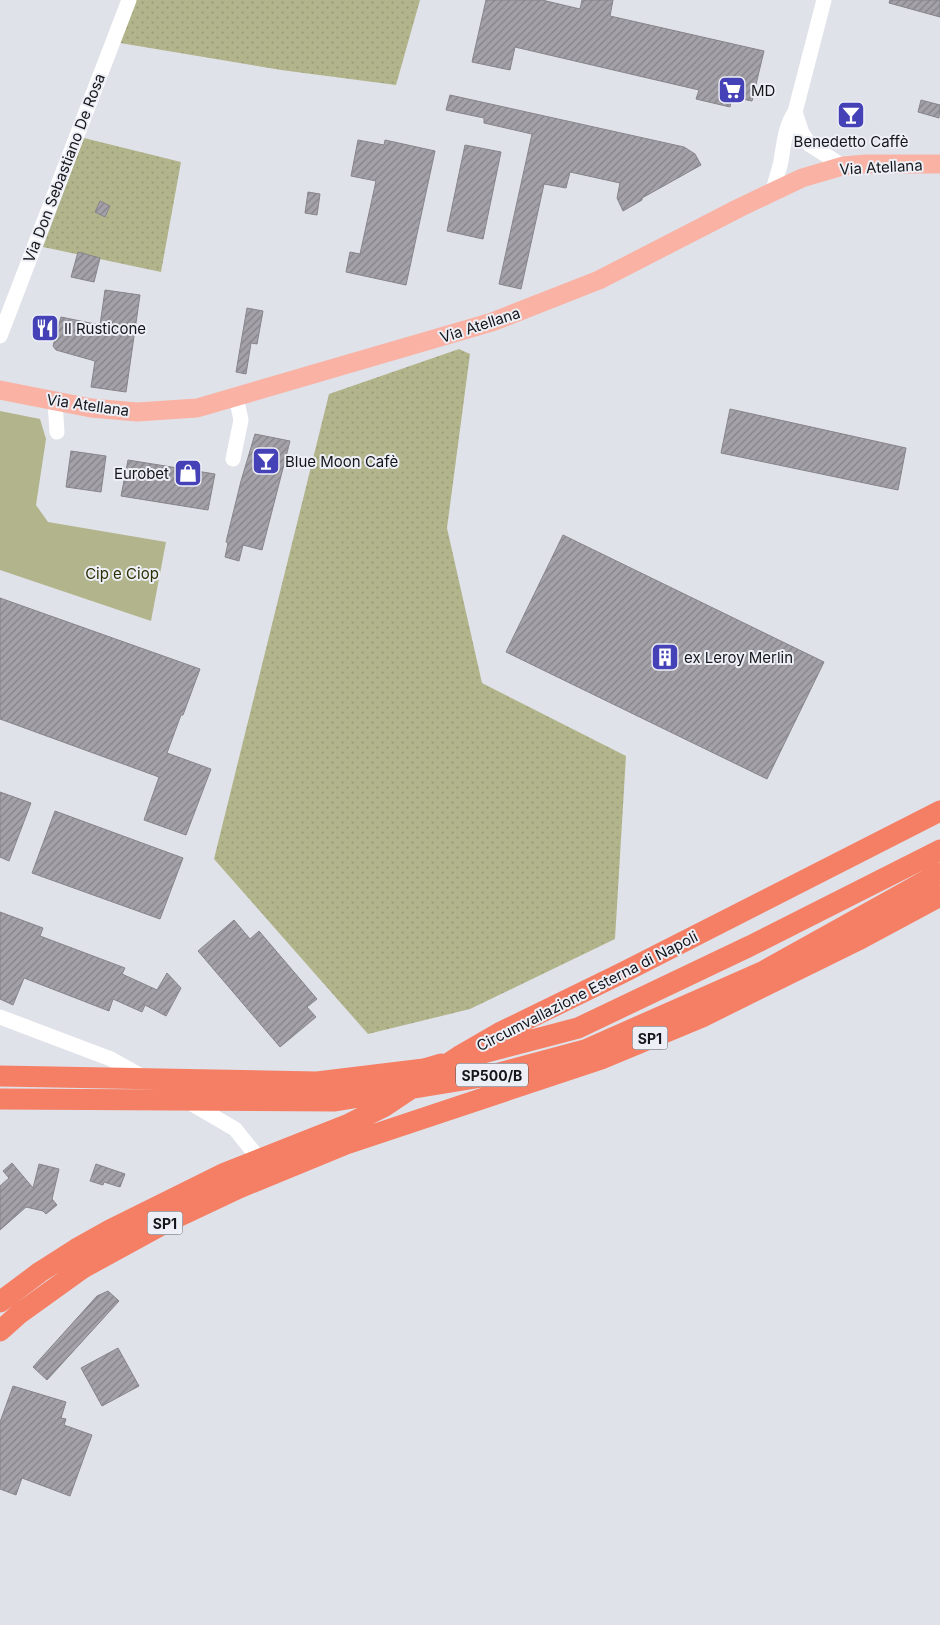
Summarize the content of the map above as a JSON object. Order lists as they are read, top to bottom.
{
  "streets": {
    "highway": ["Circumvallazione Esterna di Napoli", "SP1", "SP500/B"],
    "main road": ["Via Atellana"],
    "street": ["Via Don Sebastiano De Rosa"]
  },
  "parks": ["Cip e Ciop"],
  "places": {
    "supermarket": ["MD"],
    "bar": ["Benedetto Caffè", "Blue Moon Cafè"],
    "restaurant": ["Il Rusticone"],
    "shop": ["Eurobet"],
    "building": ["ex Leroy Merlin"]
  }
}
